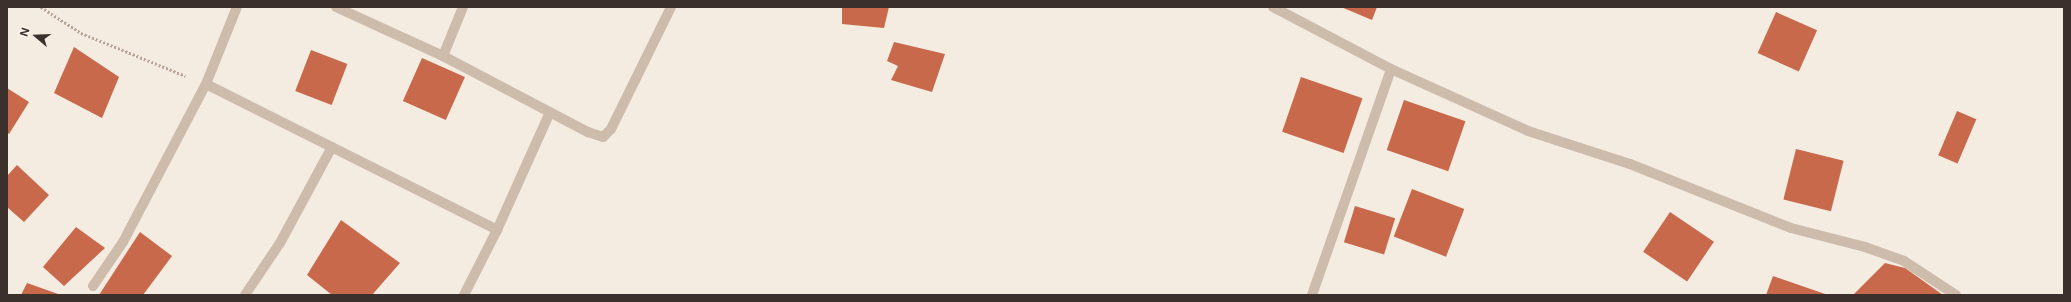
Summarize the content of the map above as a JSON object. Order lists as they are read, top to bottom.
{
  "north": "left"
}
